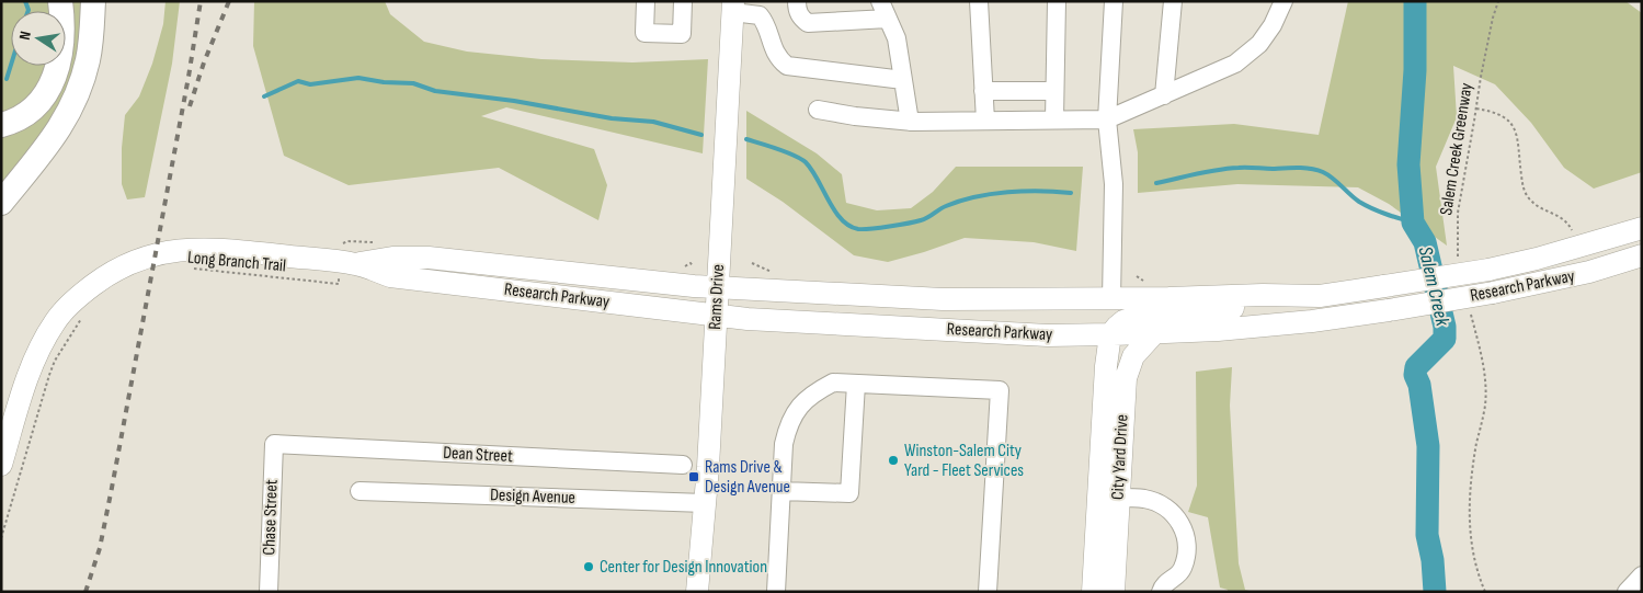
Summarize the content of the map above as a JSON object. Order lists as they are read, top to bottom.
{
  "streets": {
    "main road": ["Research Parkway", "Rams Drive", "City Yard Drive"],
    "street": ["Dean Street", "Design Avenue", "Chase Street"],
    "path": ["Salem Creek Greenway", "Long Branch Trail"]
  },
  "crossings": [
    ["Long Branch Trail", "Research Parkway"],
    ["Research Parkway", "Rams Drive"],
    ["Research Parkway", "City Yard Drive"],
    ["Rams Drive", "Design Avenue"],
    ["Dean Street", "Chase Street"]
  ],
  "water": ["Salem Creek"],
  "places": {
    "other": ["Winston-Salem City Yard - Fleet Services", "Center for Design Innovation"],
    "transit": ["Rams Drive & Design Avenue"]
  },
  "north": "left"
}
